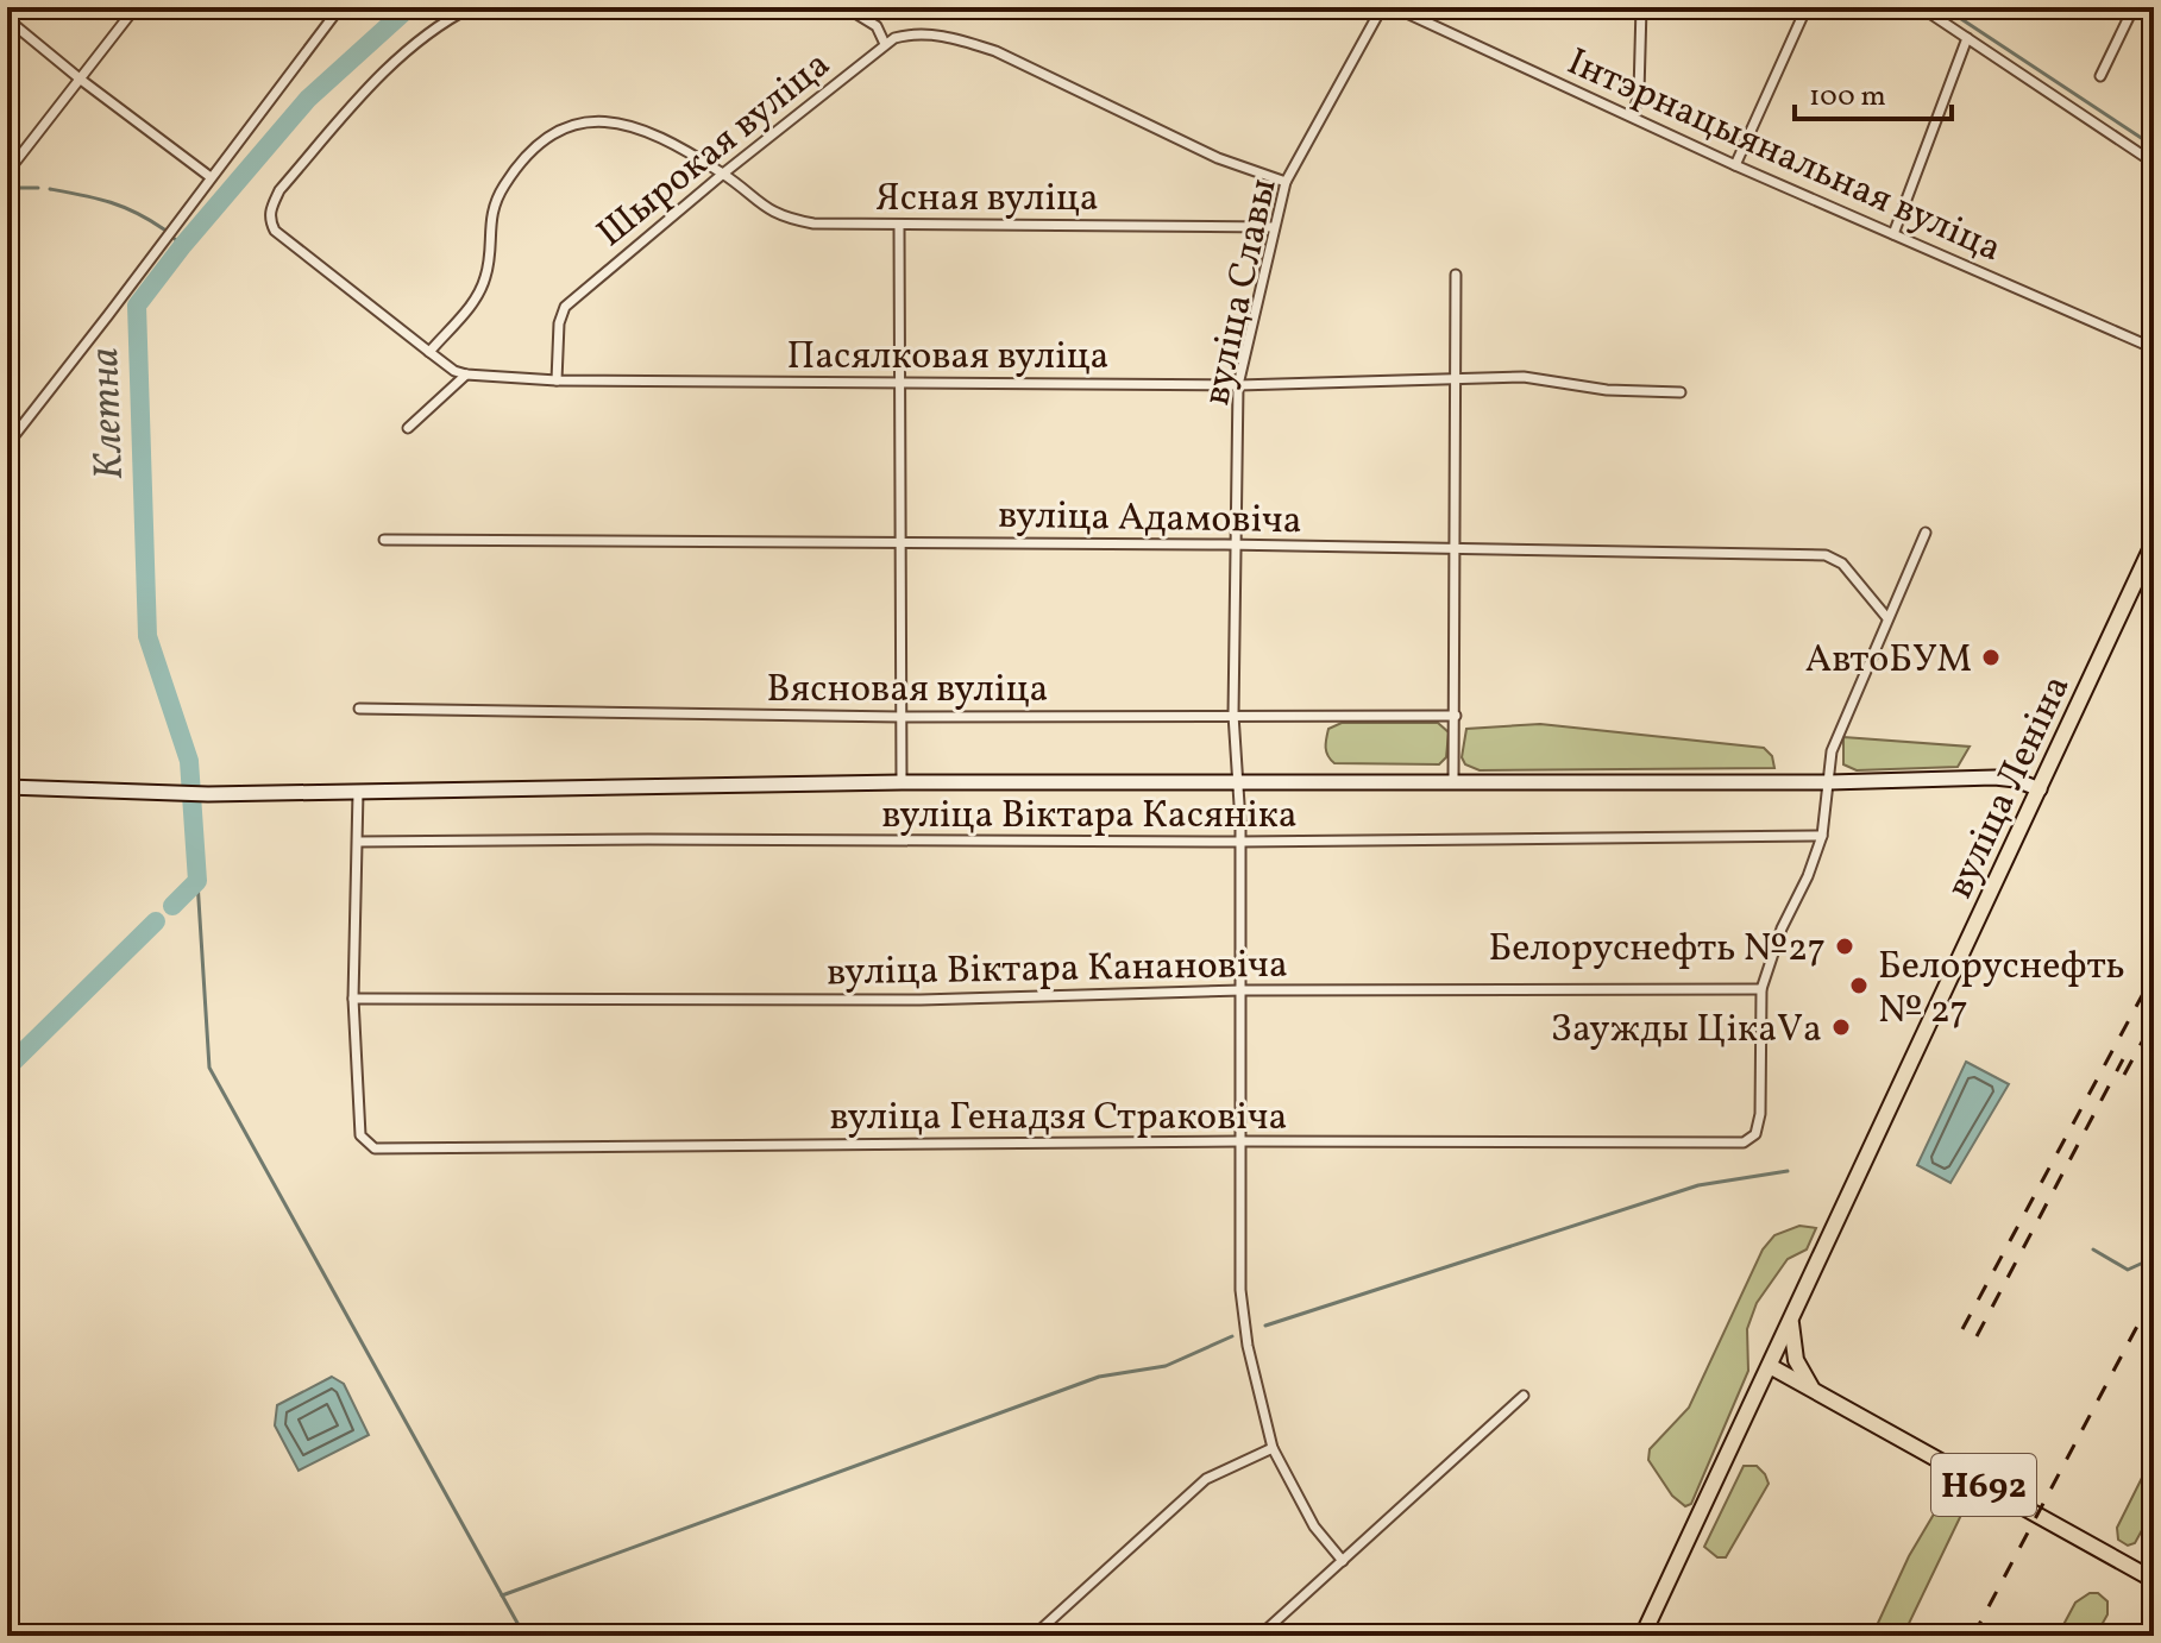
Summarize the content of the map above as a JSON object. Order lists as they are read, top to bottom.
{
  "streets": {
    "main road": ["вуліца Леніна", "Н692"],
    "street": [
      "Шырокая вуліца",
      "Інтэрнацыянальная вуліца",
      "Ясная вуліца",
      "вуліца Славы",
      "Пасялковая вуліца",
      "вуліца Адамовіча",
      "Вясновая вуліца",
      "вуліца Віктара Касяніка",
      "вуліца Віктара Канановіча",
      "вуліца Генадзя Страковіча"
    ]
  },
  "crossings": [
    ["Шырокая вуліца", "Ясная вуліца"],
    ["Шырокая вуліца", "вуліца Славы"],
    ["Шырокая вуліца", "Пасялковая вуліца"],
    ["Ясная вуліца", "вуліца Славы"],
    ["вуліца Славы", "Пасялковая вуліца"],
    ["вуліца Славы", "вуліца Адамовіча"],
    ["вуліца Славы", "Вясновая вуліца"],
    ["вуліца Славы", "вуліца Віктара Касяніка"],
    ["вуліца Славы", "вуліца Віктара Канановіча"],
    ["вуліца Славы", "вуліца Генадзя Страковіча"],
    ["вуліца Леніна", "Н692"],
    ["вуліца Віктара Канановіча", "вуліца Генадзя Страковіча"]
  ],
  "water": ["Клетна"],
  "places": [
    "АвтоБУМ",
    "Белоруснефть №27",
    "Белоруснефть № 27",
    "Заужды ЦікаVа"
  ],
  "scale_bar": "100 m"
}
